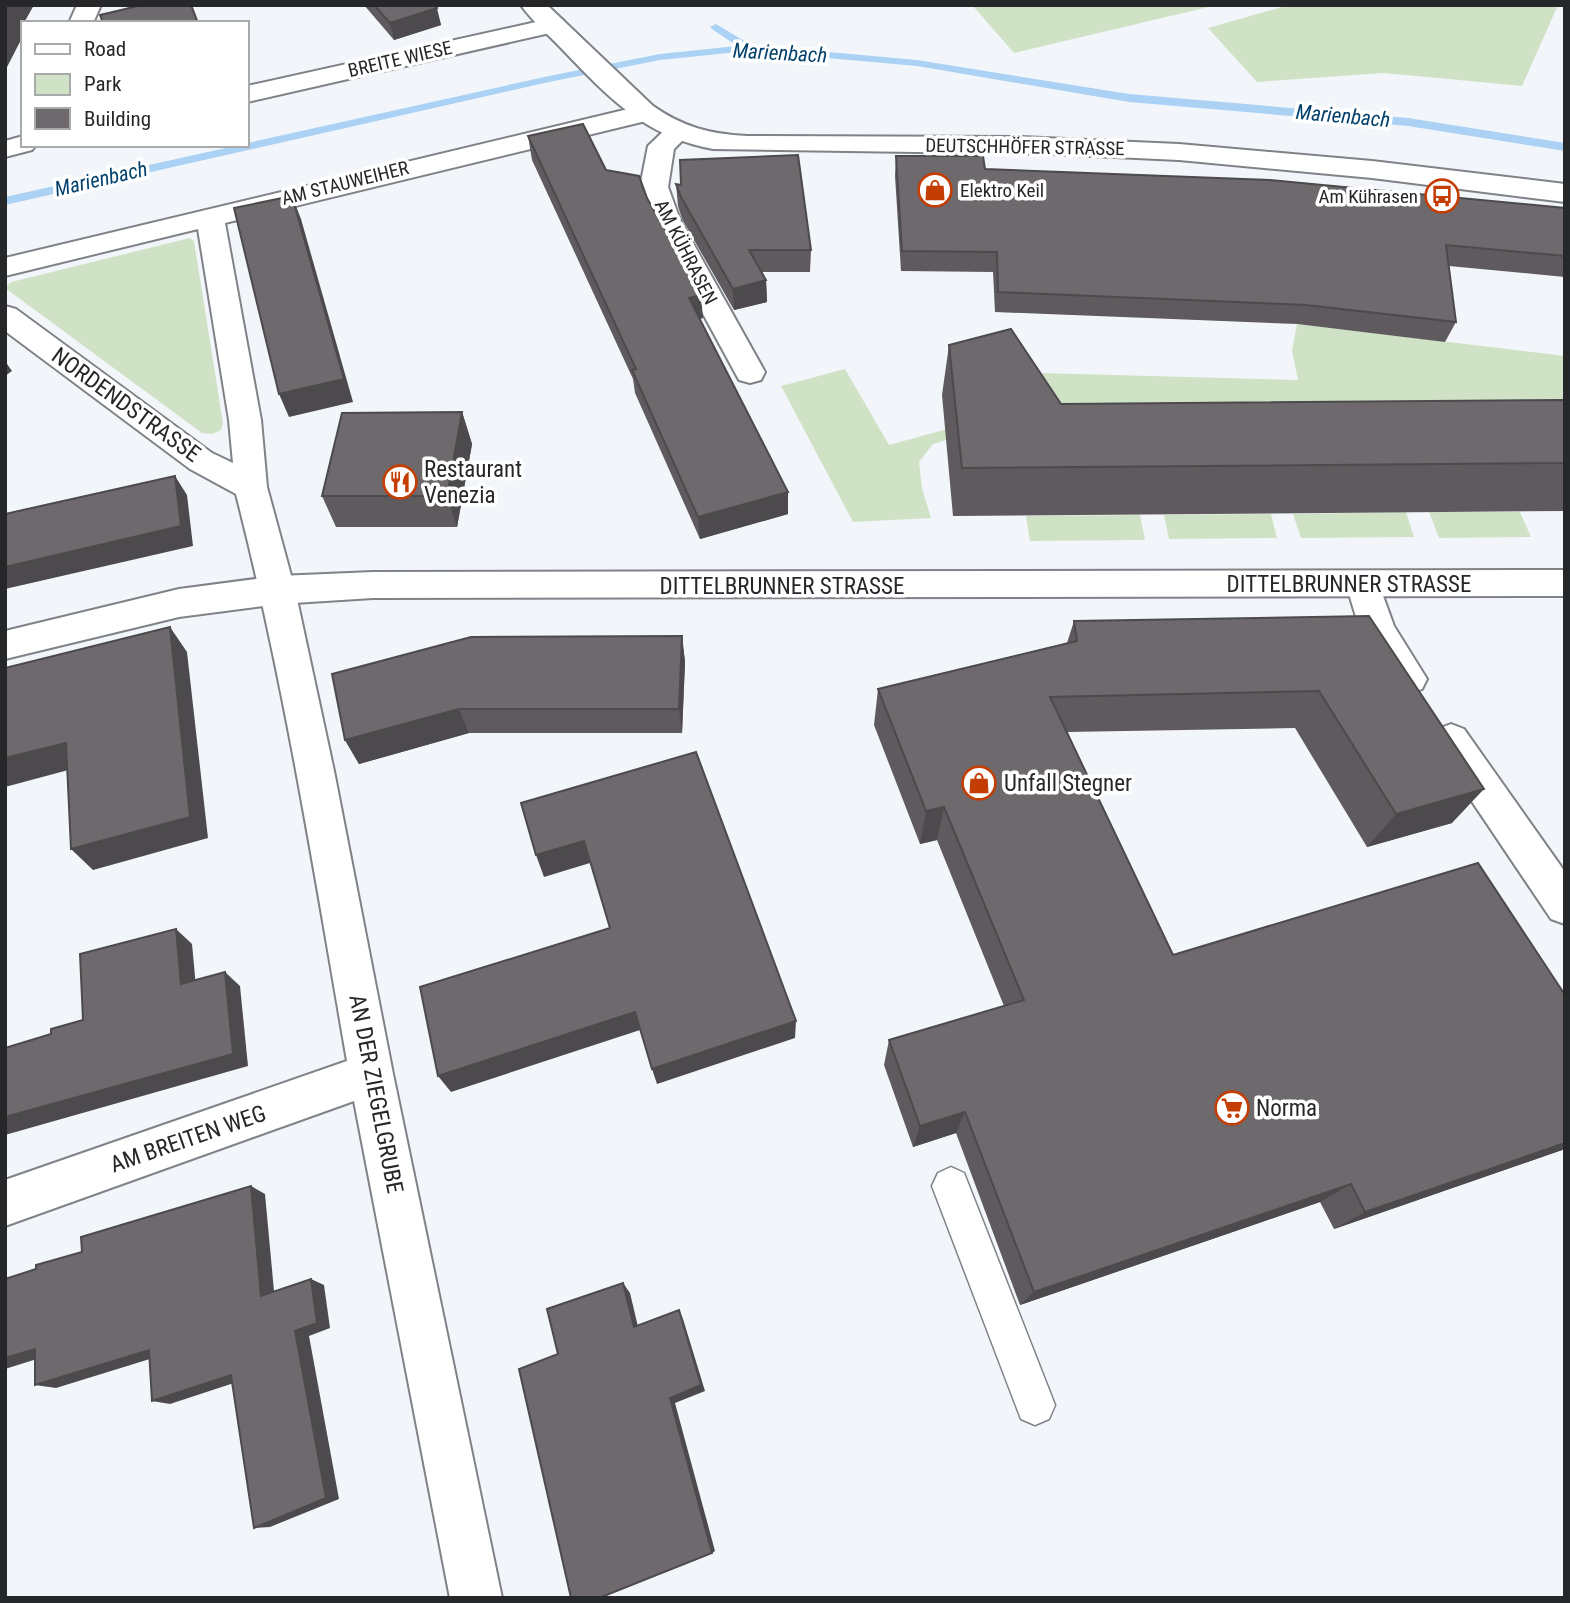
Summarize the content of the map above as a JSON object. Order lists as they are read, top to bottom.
{
  "streets": {
    "street": [
      "BREITE WIESE",
      "DEUTSCHHÖFER STRASSE",
      "AM STAUWEIHER",
      "AM KÜHRASEN",
      "NORDENDSTRASSE",
      "DITTELBRUNNER STRASSE",
      "AN DER ZIEGELGRUBE",
      "AM BREITEN WEG"
    ]
  },
  "crossings": [
    ["BREITE WIESE", "DEUTSCHHÖFER STRASSE"],
    ["DEUTSCHHÖFER STRASSE", "AM STAUWEIHER"],
    ["DEUTSCHHÖFER STRASSE", "AM KÜHRASEN"],
    ["DITTELBRUNNER STRASSE", "AN DER ZIEGELGRUBE"],
    ["AN DER ZIEGELGRUBE", "AM BREITEN WEG"]
  ],
  "water": ["Marienbach"],
  "places": {
    "shop": ["Elektro Keil", "Unfall Stegner"],
    "bus stop": ["Am Kührasen"],
    "restaurant": ["Restaurant Venezia"],
    "supermarket": ["Norma"]
  },
  "legend": ["Road", "Park", "Building"]
}
